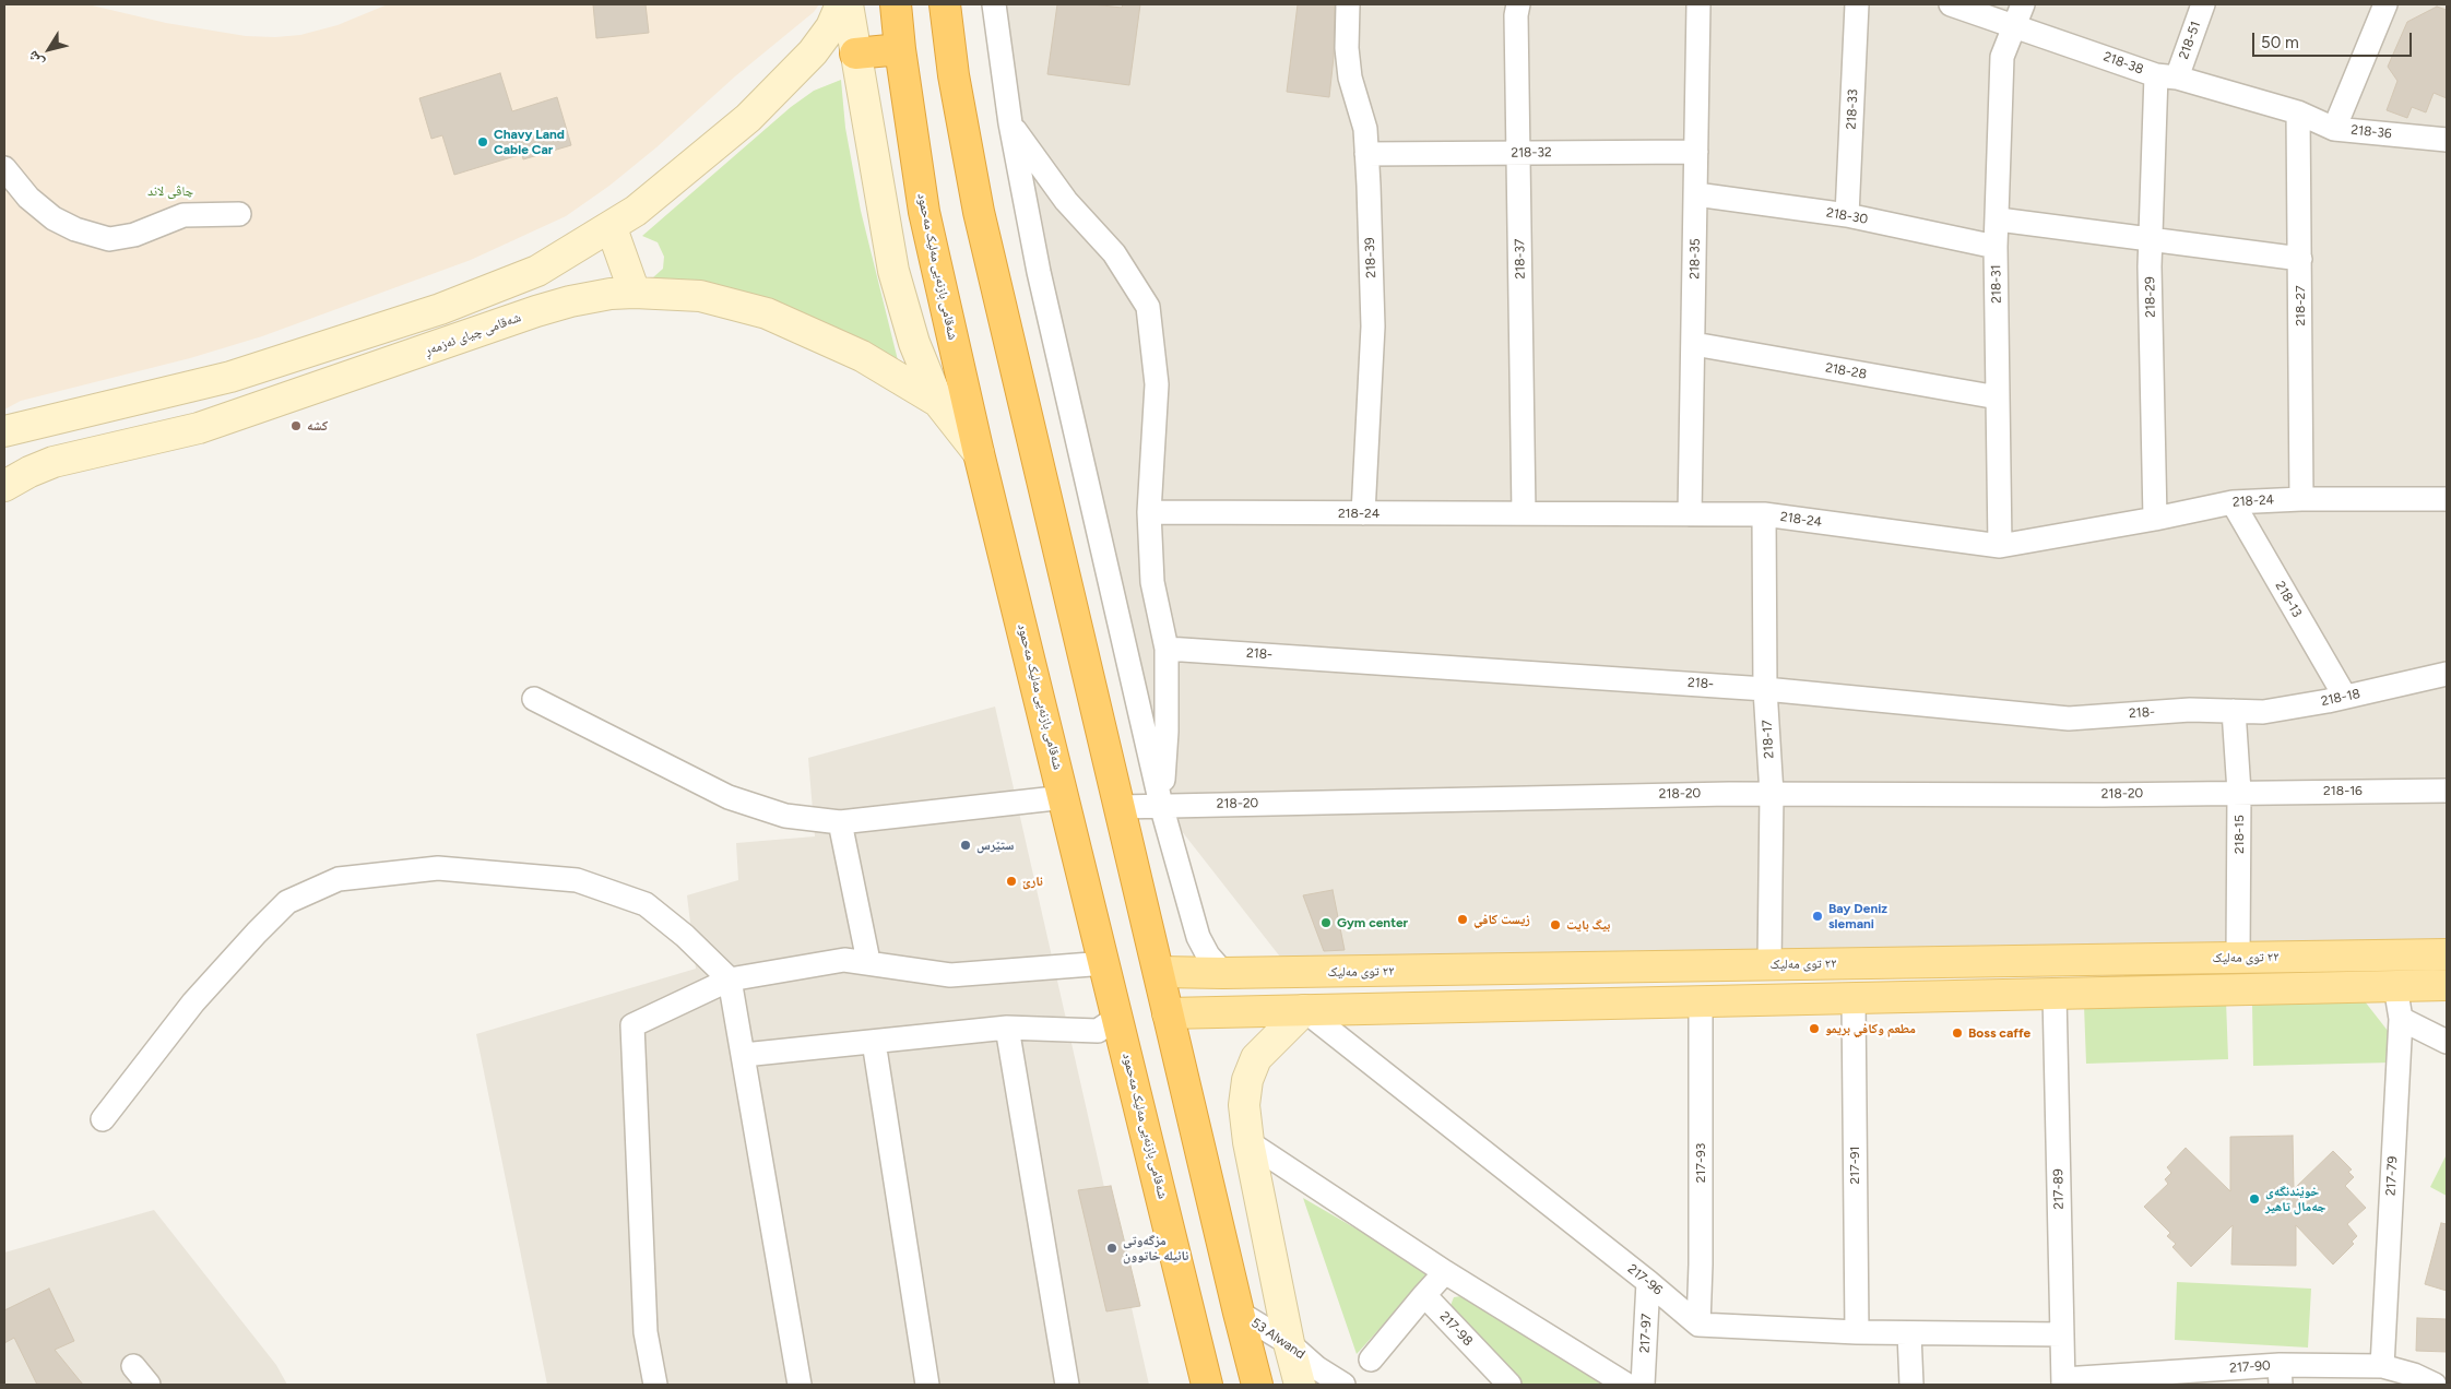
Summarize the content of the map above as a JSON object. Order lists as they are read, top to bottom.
{
  "streets": {
    "highway": ["شەقامی بازنەیی مەلیک مەحمود"],
    "main road": ["شەقامی چیای ئەزمەڕ", "٢٢ توی مەلیک"],
    "street": [
      "218-51",
      "218-38",
      "218-33",
      "218-36",
      "218-32",
      "218-30",
      "218-39",
      "218-37",
      "218-35",
      "218-31",
      "218-29",
      "218-27",
      "218-28",
      "218-24",
      "218-13",
      "218-",
      "218-18",
      "218-17",
      "218-16",
      "218-20",
      "218-15",
      "217-93",
      "217-91",
      "217-79",
      "217-89",
      "217-96",
      "217-98",
      "217-97",
      "53 Alwand",
      "217-90"
    ]
  },
  "crossings": [
    ["218-51", "218-38"],
    ["218-51", "218-29"],
    ["218-38", "218-36"],
    ["218-38", "218-31"],
    ["218-38", "218-29"],
    ["218-38", "218-27"],
    ["218-33", "218-30"],
    ["218-36", "218-27"],
    ["218-32", "218-39"],
    ["218-32", "218-37"],
    ["218-32", "218-35"],
    ["218-30", "218-35"],
    ["218-30", "218-31"],
    ["218-39", "218-24"],
    ["218-37", "218-24"],
    ["218-35", "218-28"],
    ["218-35", "218-24"],
    ["218-31", "218-28"],
    ["218-31", "218-24"],
    ["218-29", "218-24"],
    ["218-27", "218-24"],
    ["218-24", "218-13"],
    ["218-24", "218-17"],
    ["218-13", "218-18"],
    ["218-", "218-18"],
    ["218-", "218-17"],
    ["218-", "218-15"],
    ["218-18", "218-15"],
    ["218-17", "218-20"],
    ["218-17", "٢٢ توی مەلیک"],
    ["218-16", "218-20"],
    ["218-16", "218-15"],
    ["218-20", "218-15"],
    ["218-15", "٢٢ توی مەلیک"],
    ["217-93", "217-96"],
    ["217-79", "217-90"],
    ["217-89", "217-90"],
    ["217-96", "217-97"]
  ],
  "parks": ["چاڤی لاند"],
  "places": [
    "Chavy Land Cable Car",
    "كشه",
    "ستێرس",
    "نارێ",
    "Bay Deniz slemani",
    "زيست كافي",
    "Gym center",
    "بیگ بایت",
    "مطعم وكافي بريمو",
    "Boss caffe",
    "خوێندنگەی جەمال تاهیر",
    "مزگەوتی نائیلە خاتوون"
  ],
  "scale_bar": "50 m",
  "north": "bottom left"
}
